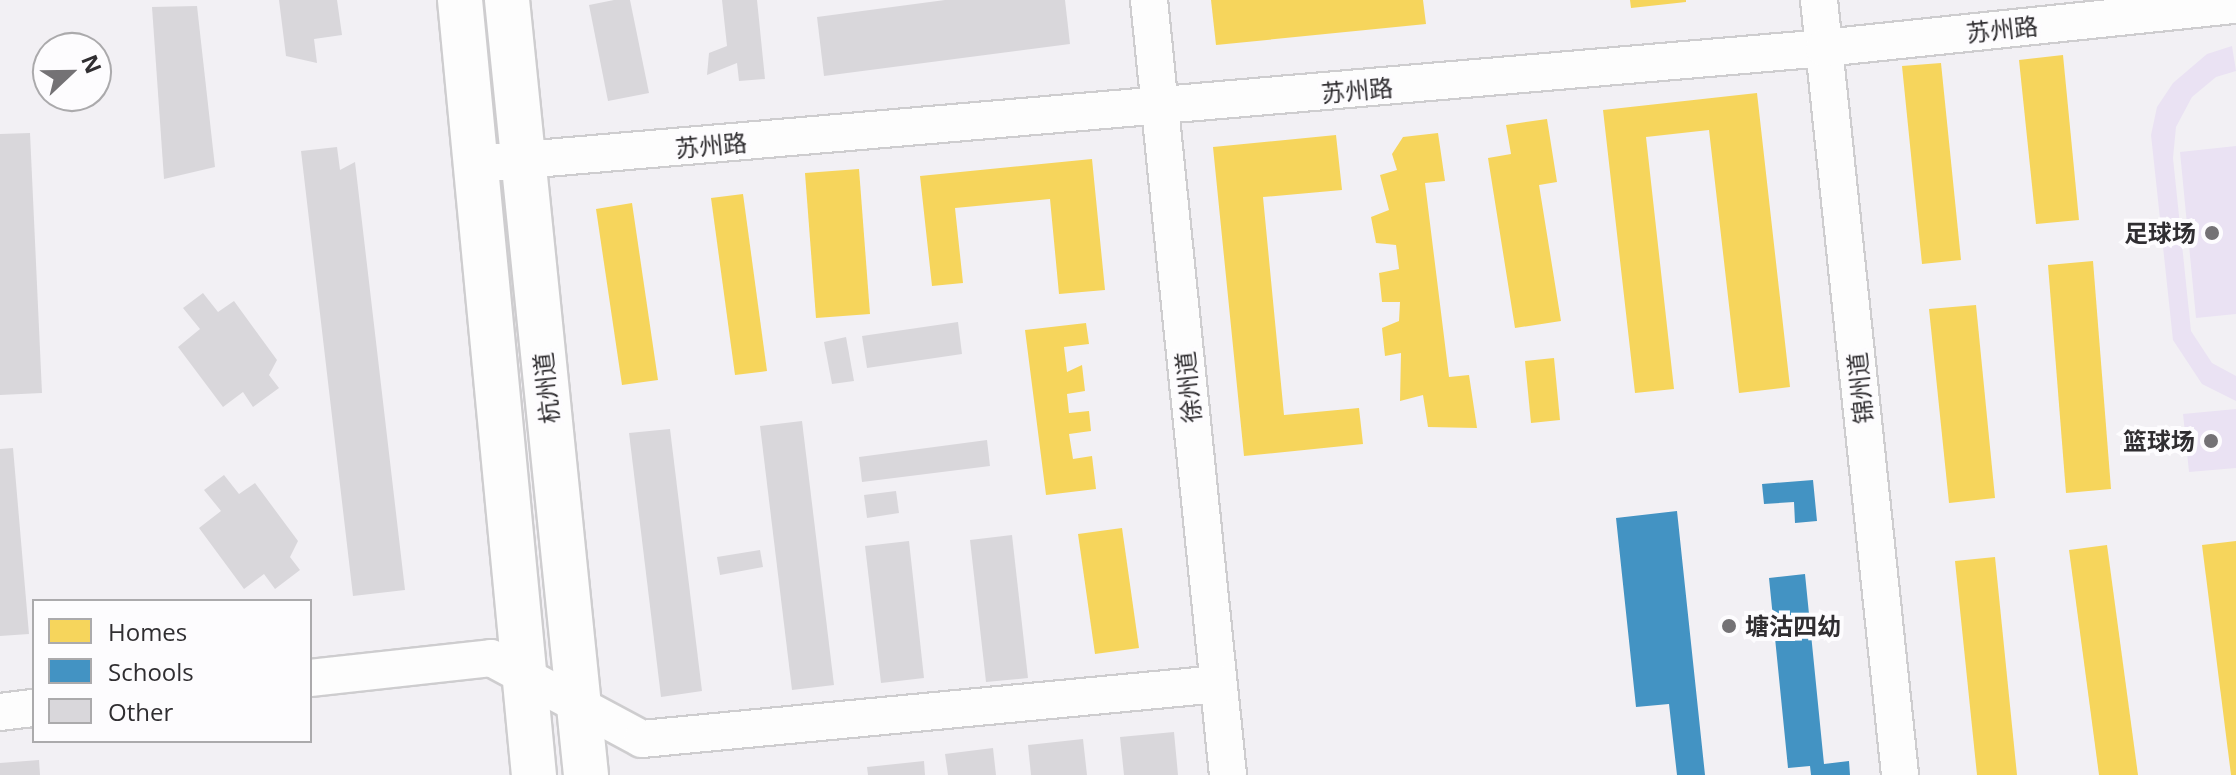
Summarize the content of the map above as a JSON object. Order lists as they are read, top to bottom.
{
  "streets": {
    "main road": ["杭州道"],
    "street": ["苏州路", "徐州道", "锦州道"]
  },
  "crossings": [
    ["苏州路", "徐州道"],
    ["苏州路", "杭州道"],
    ["苏州路", "锦州道"]
  ],
  "places": ["足球场", "篮球场", "塘沽四幼"],
  "legend": ["Homes", "Schools", "Other"],
  "north": "right"
}
